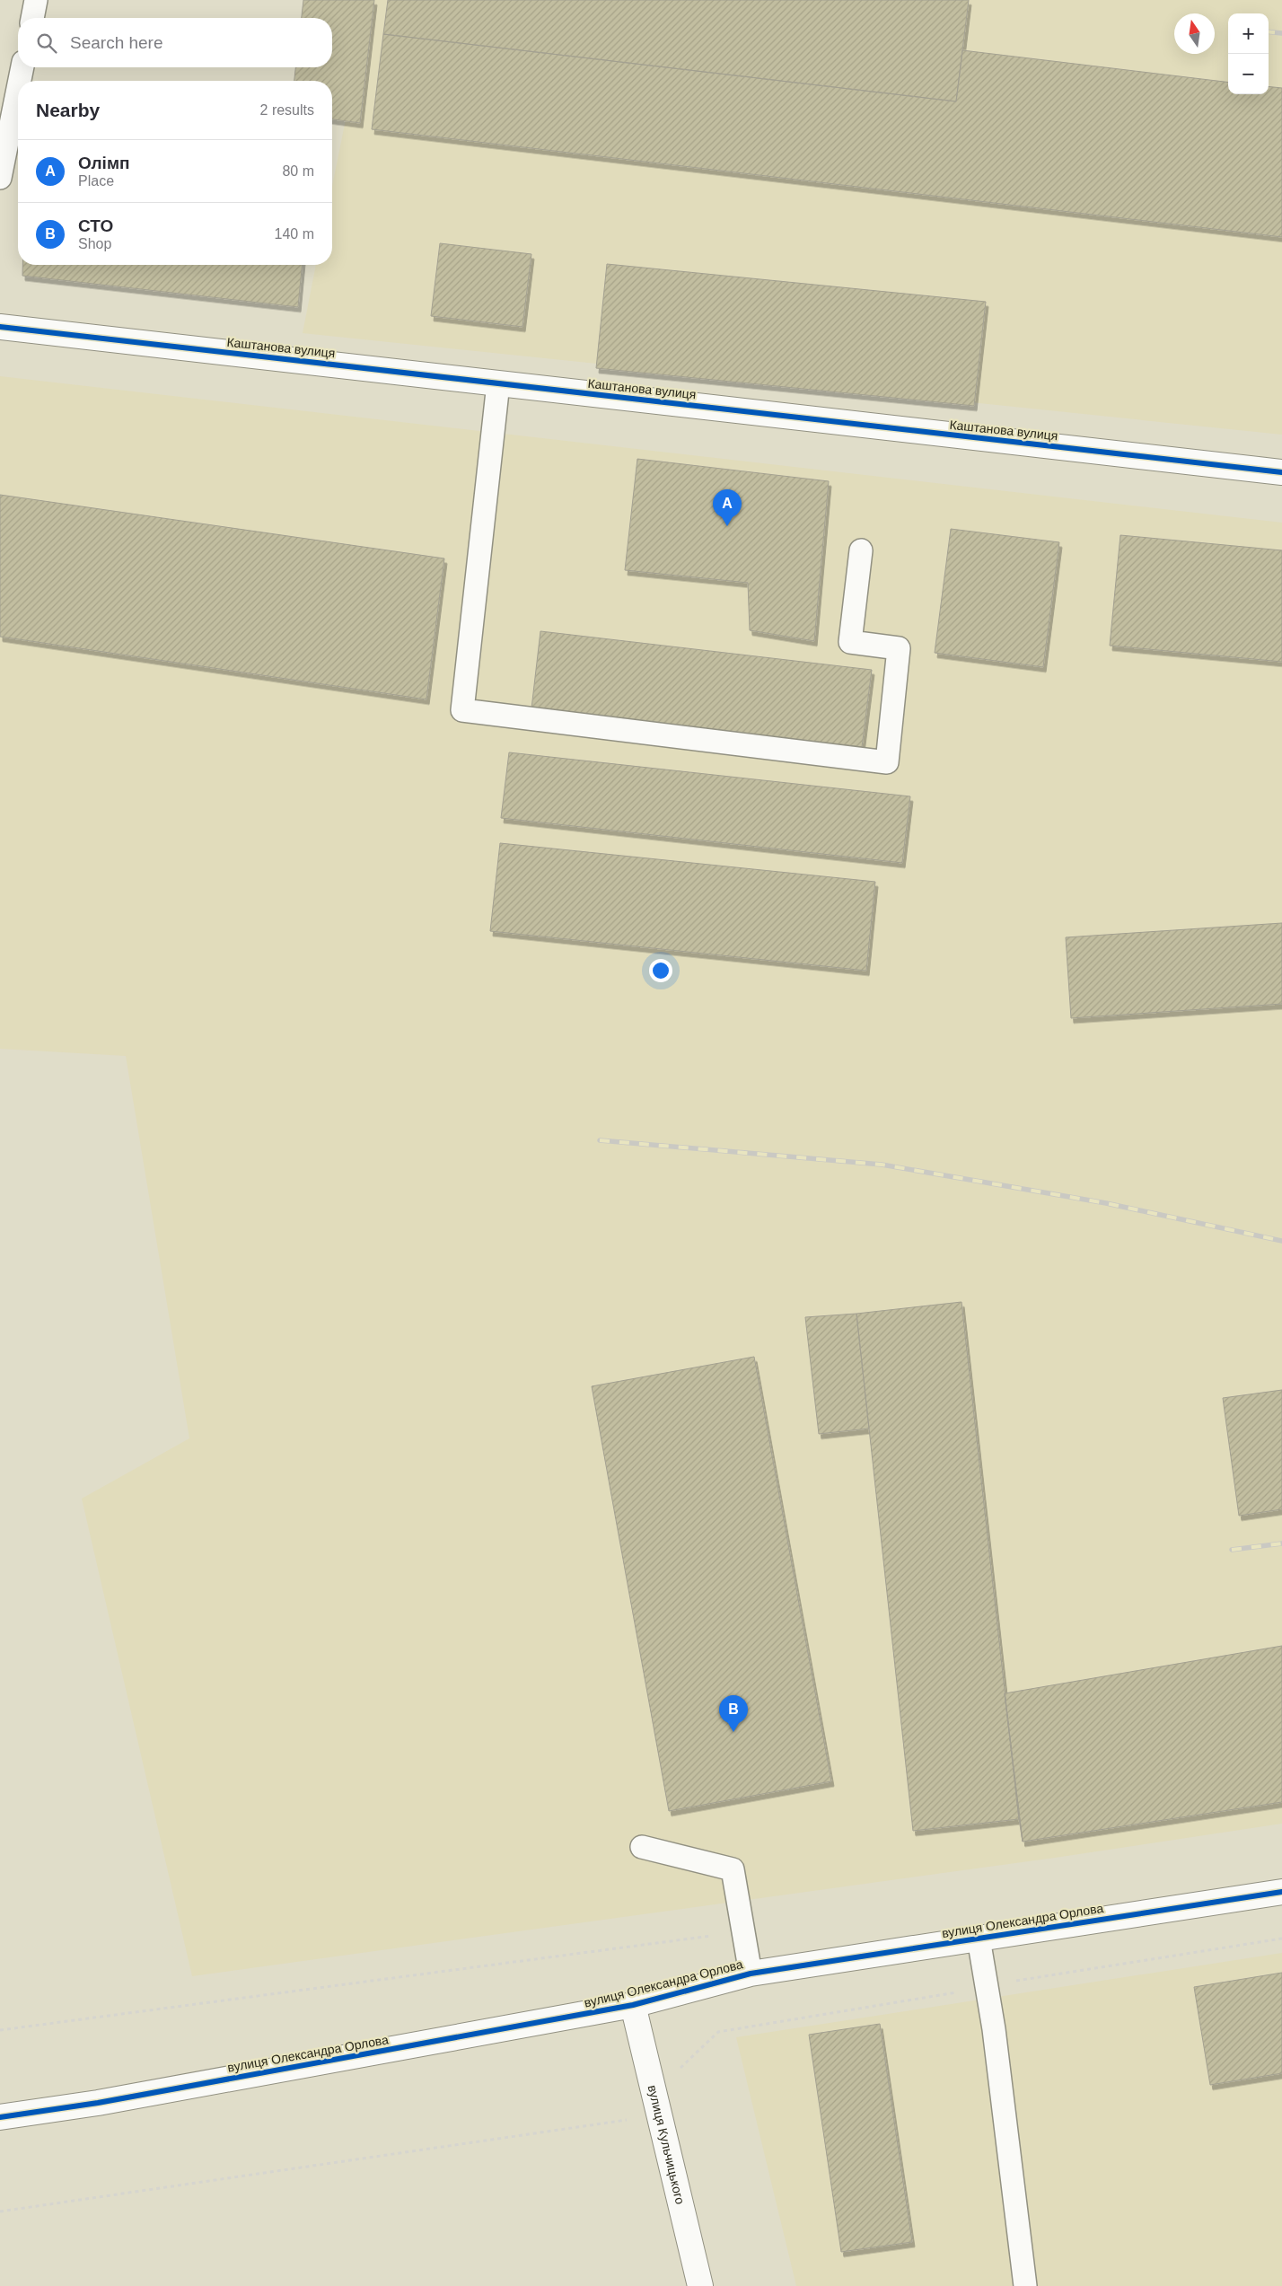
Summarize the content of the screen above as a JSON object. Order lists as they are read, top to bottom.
{
  "streets": {
    "street": ["Каштанова вулиця", "вулиця Олександра Орлова", "вулиця Кульчицького"]
  },
  "crossings": [
    ["вулиця Олександра Орлова", "вулиця Кульчицького"]
  ],
  "north": "top",
  "page": {
    "map_buttons": ["+", "−"],
    "search": "Search here",
    "heading": ["Nearby", "2 results"],
    "list": [
      {
        "mark": "A",
        "name": "Олімп",
        "note": "Place",
        "value": "80 m"
      },
      {
        "mark": "B",
        "name": "СТО",
        "note": "Shop",
        "value": "140 m"
      }
    ],
    "pins": ["A", "B"]
  }
}
